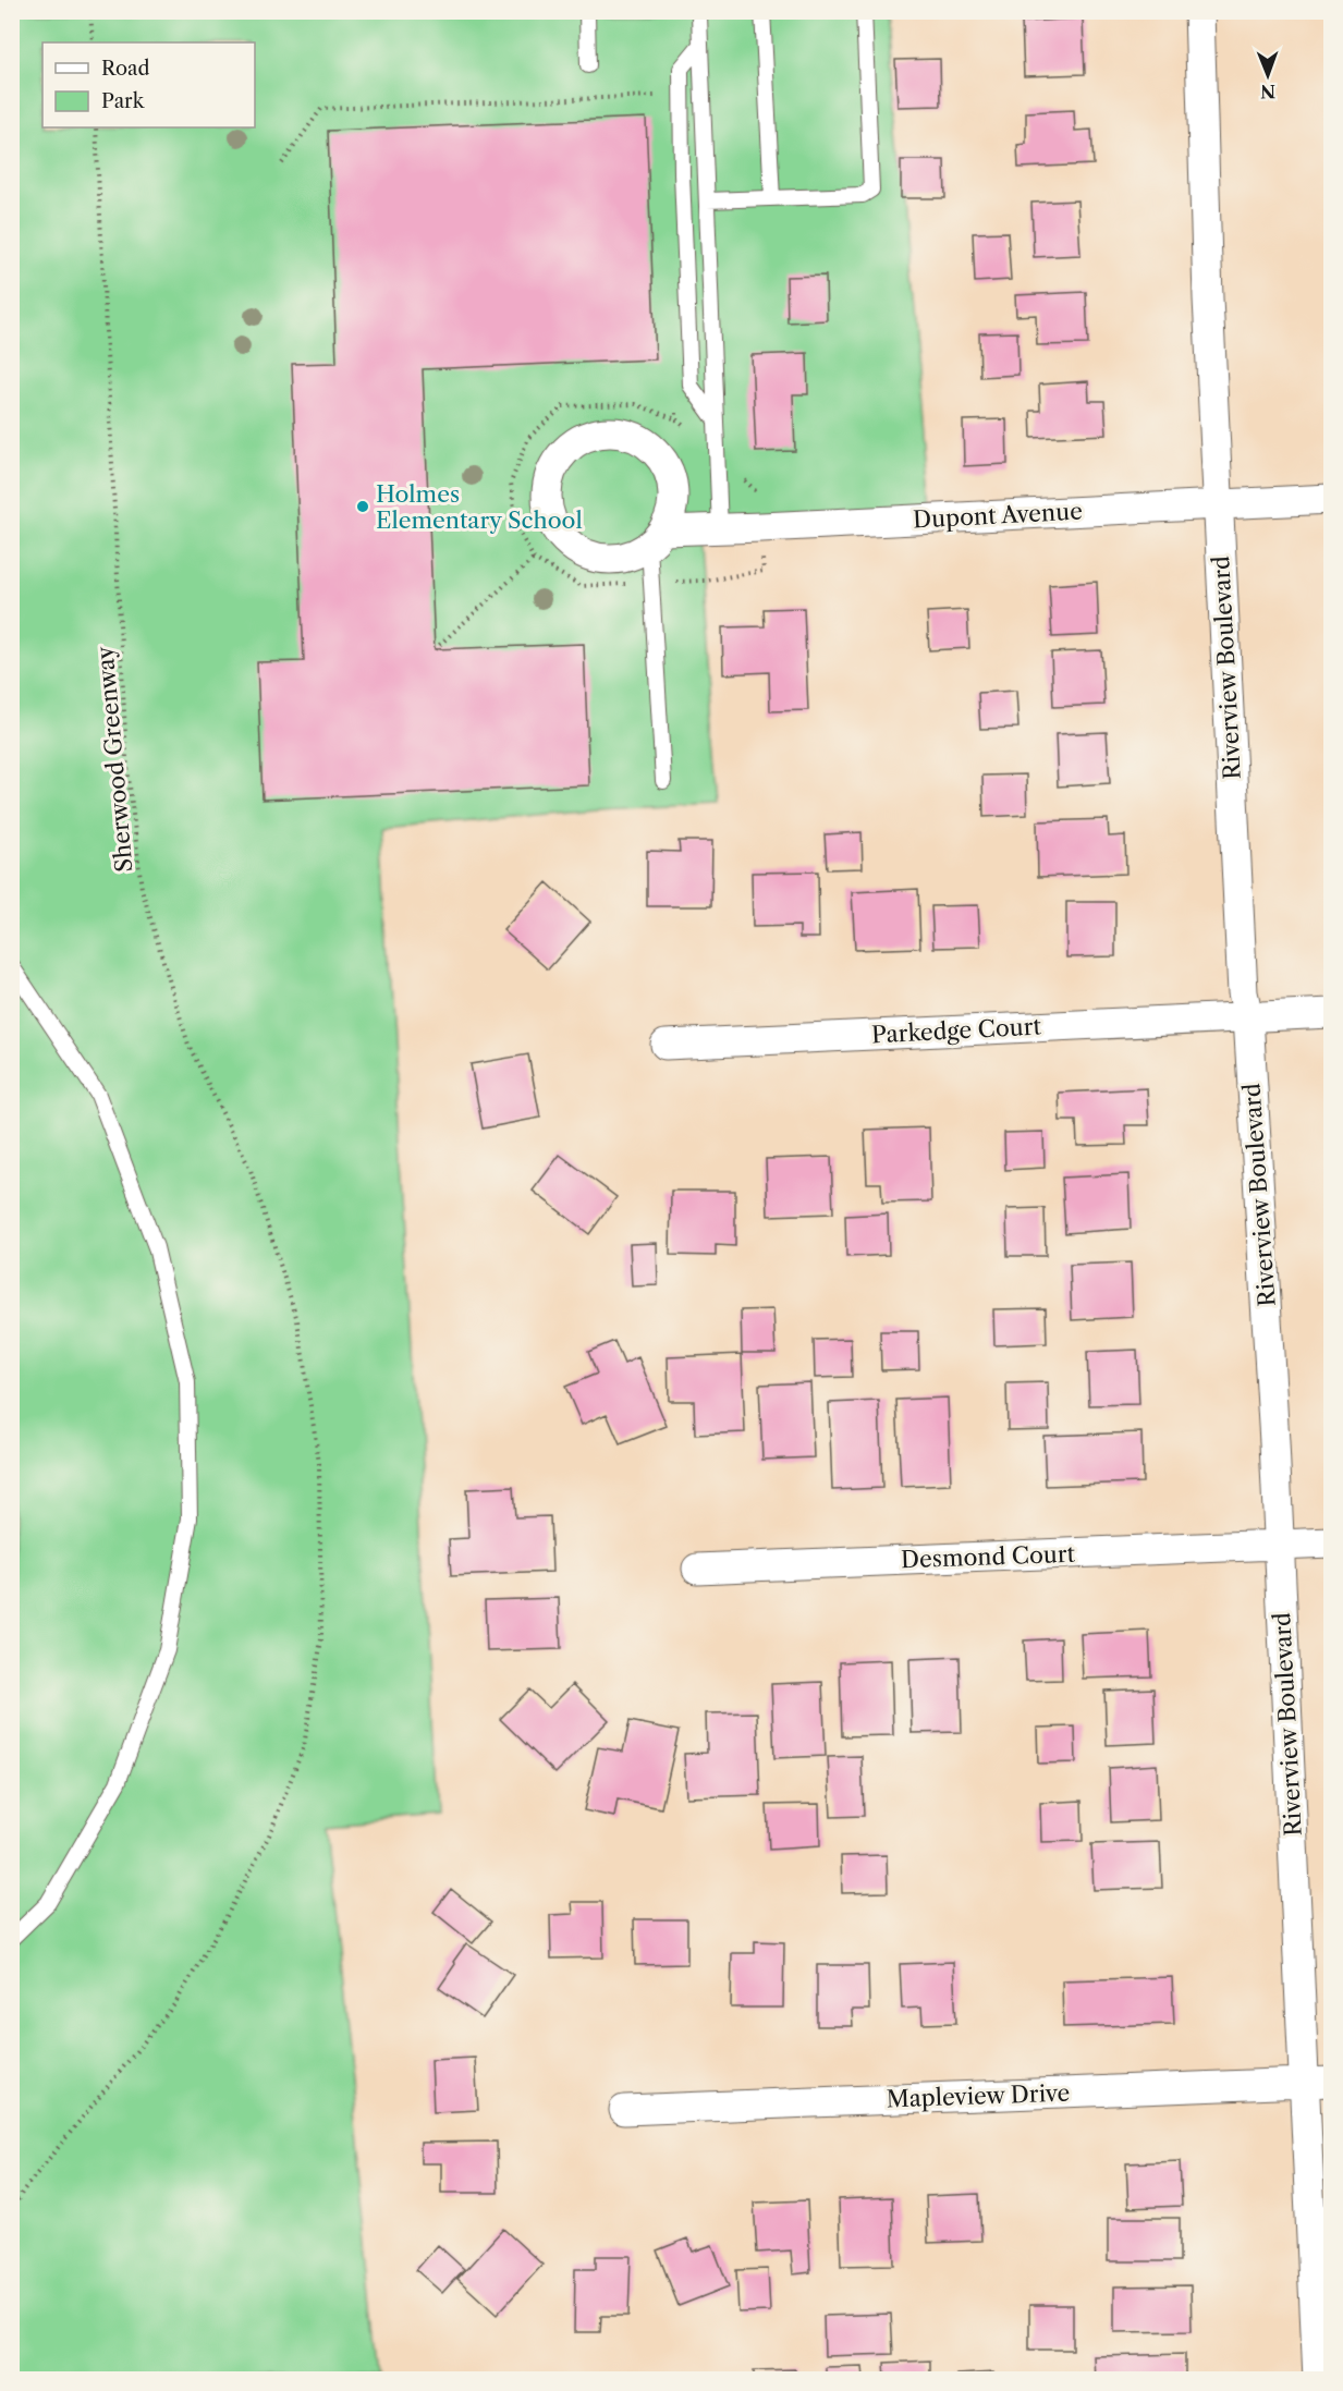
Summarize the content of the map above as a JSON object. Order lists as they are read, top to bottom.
{
  "streets": {
    "street": [
      "Dupont Avenue",
      "Riverview Boulevard",
      "Parkedge Court",
      "Desmond Court",
      "Mapleview Drive"
    ],
    "path": ["Sherwood Greenway"]
  },
  "crossings": [
    ["Dupont Avenue", "Riverview Boulevard"],
    ["Riverview Boulevard", "Parkedge Court"],
    ["Riverview Boulevard", "Desmond Court"],
    ["Riverview Boulevard", "Mapleview Drive"]
  ],
  "places": ["Holmes Elementary School"],
  "legend": ["Road", "Park"],
  "north": "bottom"
}
